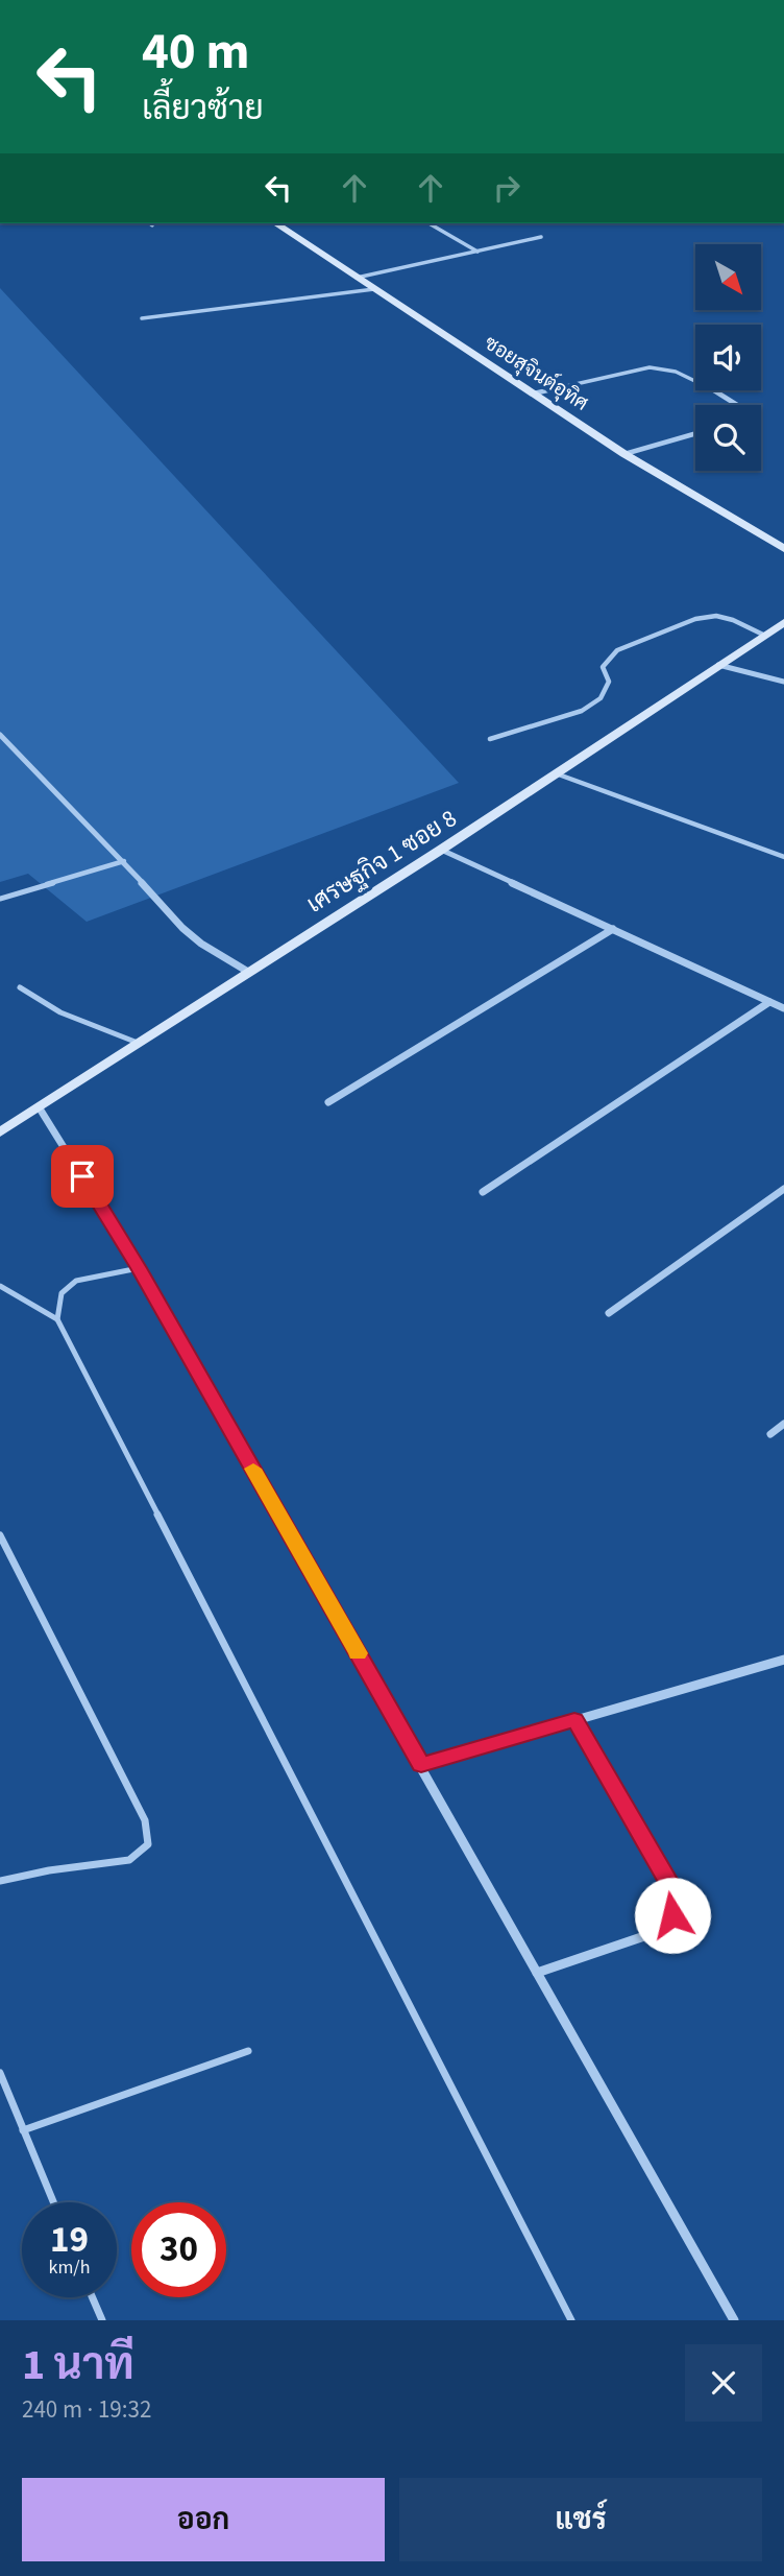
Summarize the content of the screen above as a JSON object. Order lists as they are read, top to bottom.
{
  "streets": {
    "street": ["ซอยสุจินต์อุทิศ", "เศรษฐกิจ 1 ซอย 8"]
  },
  "north": "bottom right",
  "page": {
    "turn": ["40 m", "เลี้ยวซ้าย"],
    "speed": "19 km/h",
    "limit": "30",
    "heading": ["1 นาที", "240 m · 19:32"],
    "buttons": ["ออก", "แชร์"]
  }
}
